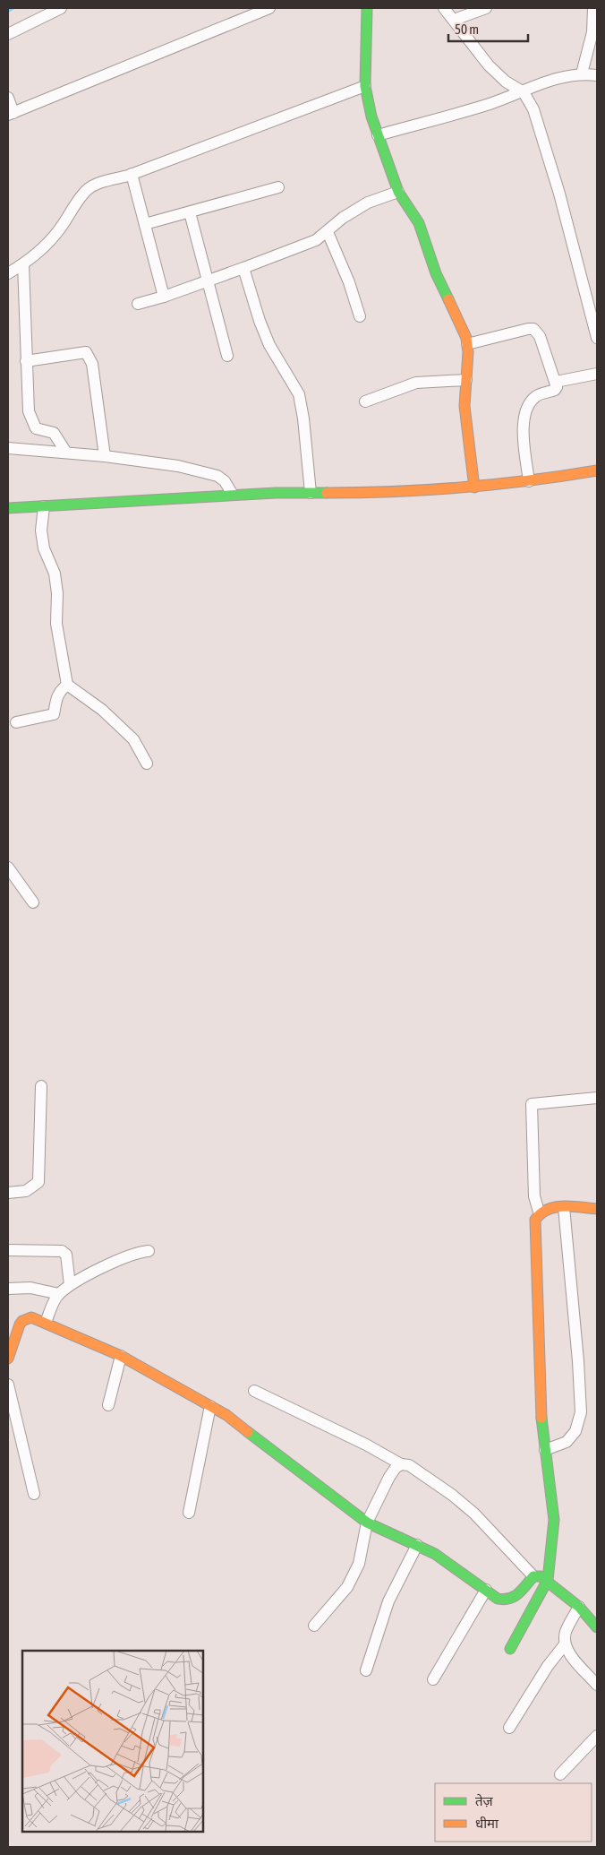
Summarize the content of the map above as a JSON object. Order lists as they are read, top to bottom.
{
  "legend": ["तेज़", "धीमा"],
  "scale_bar": "50 m"
}
